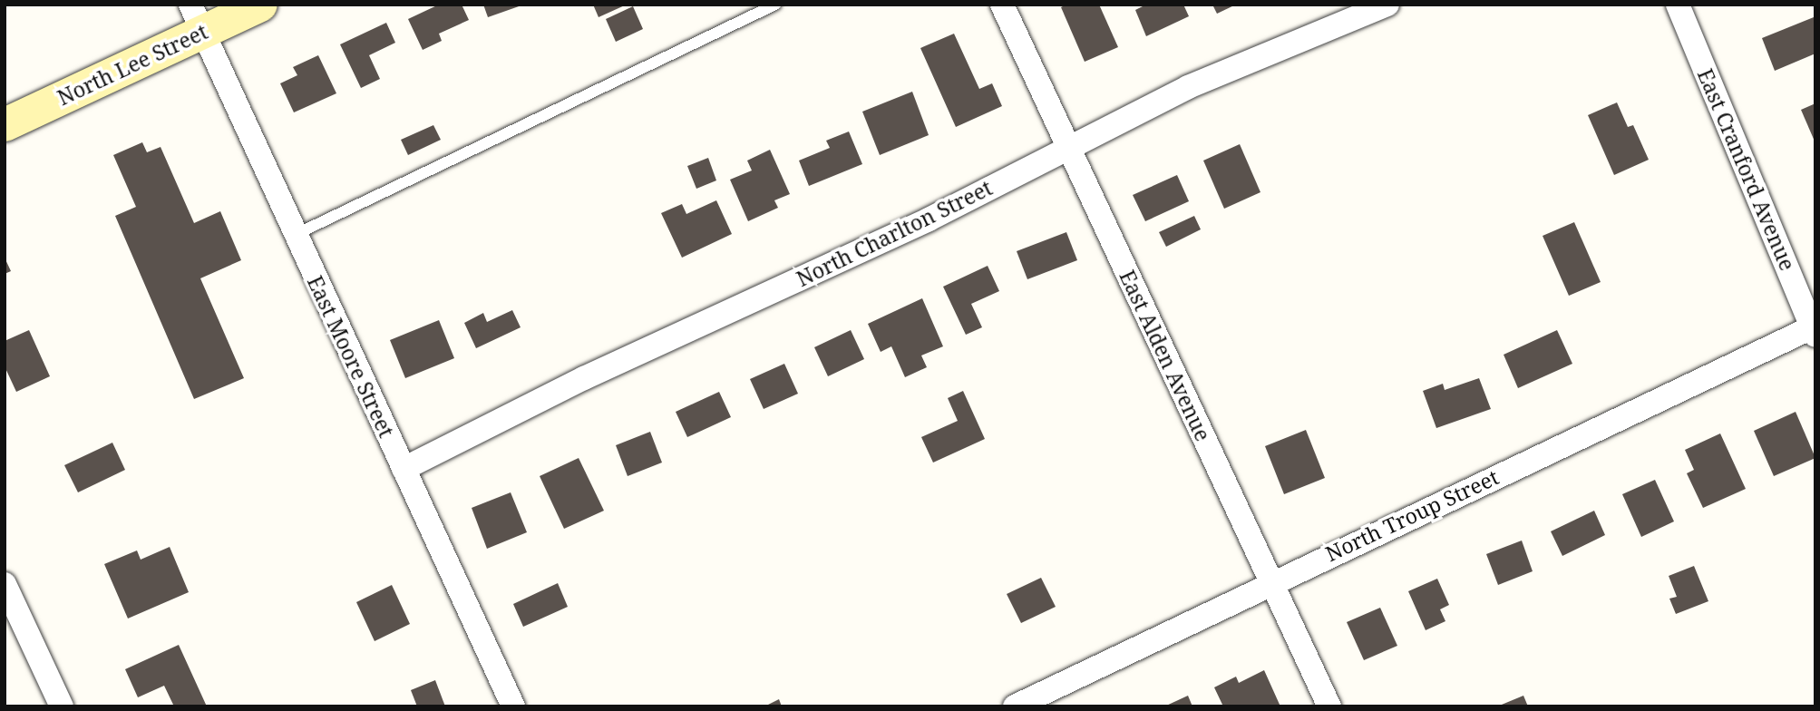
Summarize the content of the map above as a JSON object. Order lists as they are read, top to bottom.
{
  "streets": {
    "street": [
      "North Lee Street",
      "East Cranford Avenue",
      "North Charlton Street",
      "East Alden Avenue",
      "East Moore Street",
      "North Troup Street"
    ]
  },
  "crossings": [
    ["North Lee Street", "East Moore Street"],
    ["East Cranford Avenue", "North Troup Street"],
    ["North Charlton Street", "East Alden Avenue"],
    ["North Charlton Street", "East Moore Street"],
    ["East Alden Avenue", "North Troup Street"]
  ]
}
